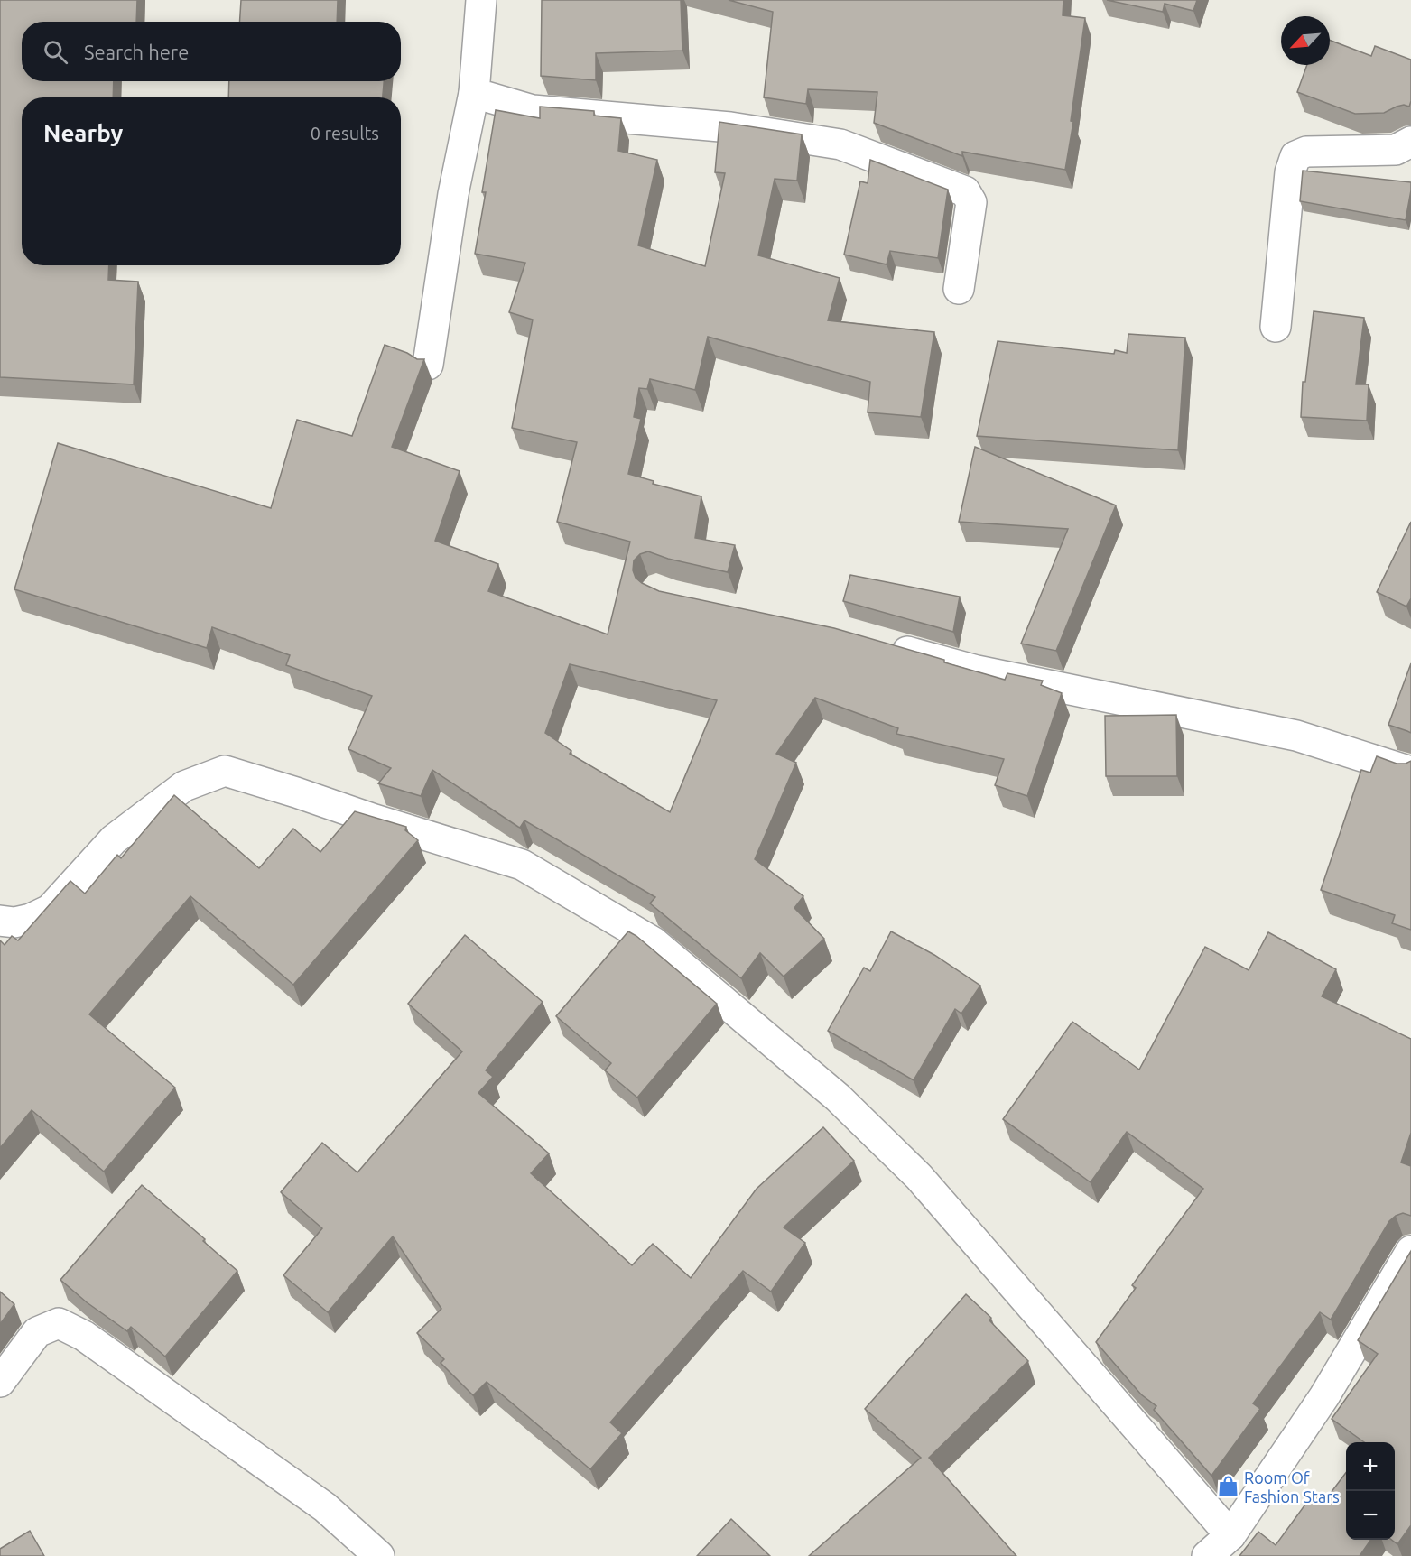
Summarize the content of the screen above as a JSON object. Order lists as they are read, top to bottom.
{
  "places": {
    "shop": ["Room Of Fashion Stars"]
  },
  "north": "bottom left",
  "page": {
    "search": "Search here",
    "heading": ["Nearby", "0 results"],
    "map_buttons": ["+", "−"]
  }
}
